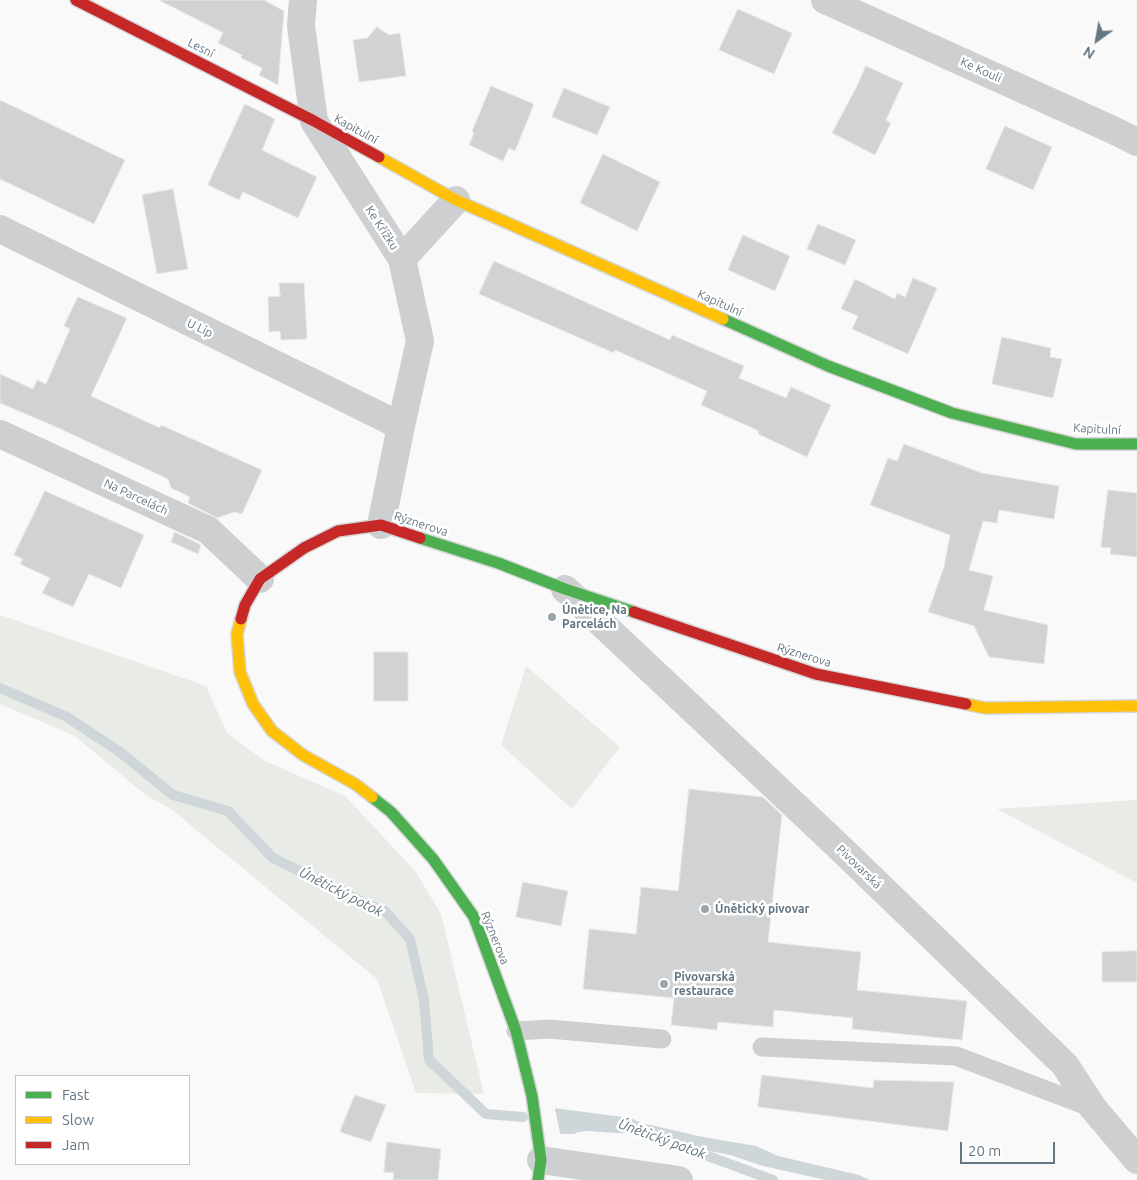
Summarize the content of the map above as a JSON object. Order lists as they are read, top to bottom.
{
  "streets": {
    "street": [
      "Lesní",
      "Ke Kouli",
      "Kapitulní",
      "Ke Křížku",
      "U Lip",
      "Na Parcelách",
      "Rýznerova",
      "Pivovarská"
    ]
  },
  "crossings": [
    ["Lesní", "Kapitulní"],
    ["Lesní", "Ke Křížku"],
    ["Kapitulní", "Ke Křížku"],
    ["Ke Křížku", "U Lip"],
    ["Ke Křížku", "Rýznerova"],
    ["Na Parcelách", "Rýznerova"],
    ["Rýznerova", "Pivovarská"]
  ],
  "water": ["Únětický potok"],
  "places": ["Únětice, Na Parcelách", "Únětický pivovar", "Pivovarská restaurace"],
  "legend": ["Fast", "Slow", "Jam"],
  "scale_bar": "20 m",
  "north": "bottom left"
}
